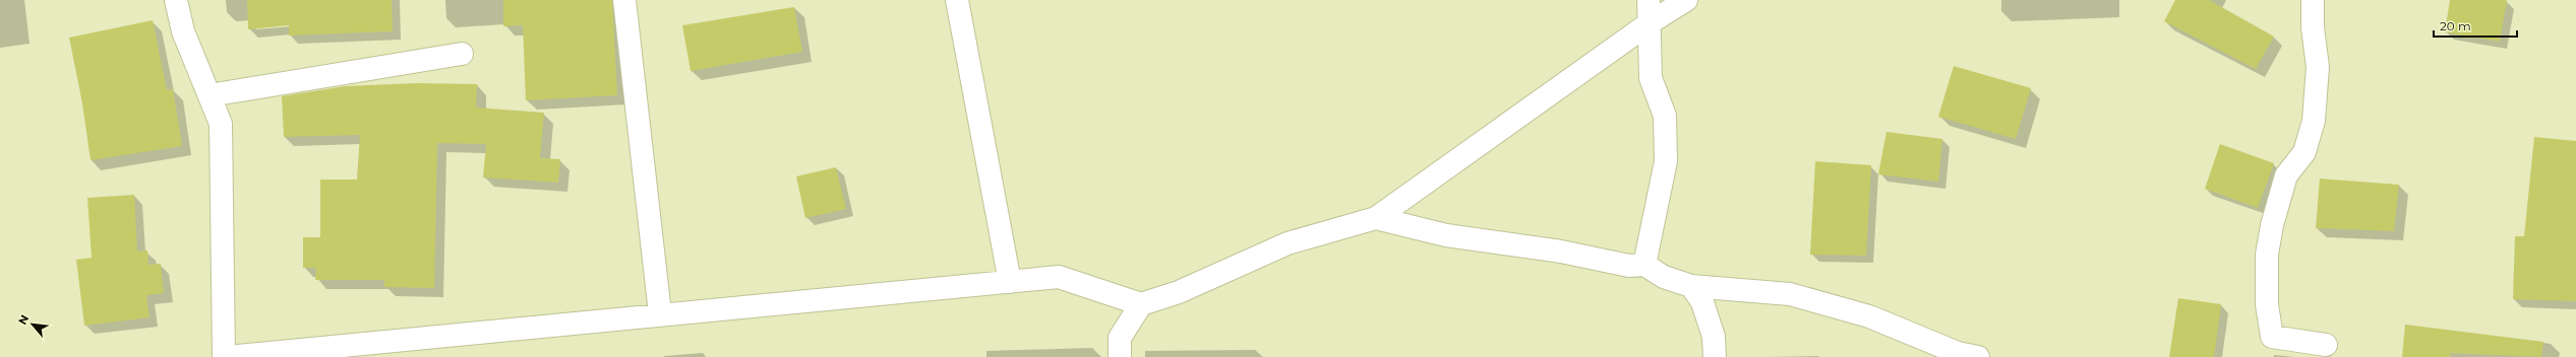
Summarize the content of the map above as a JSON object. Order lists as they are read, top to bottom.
{
  "scale_bar": "20 m",
  "north": "top left"
}
